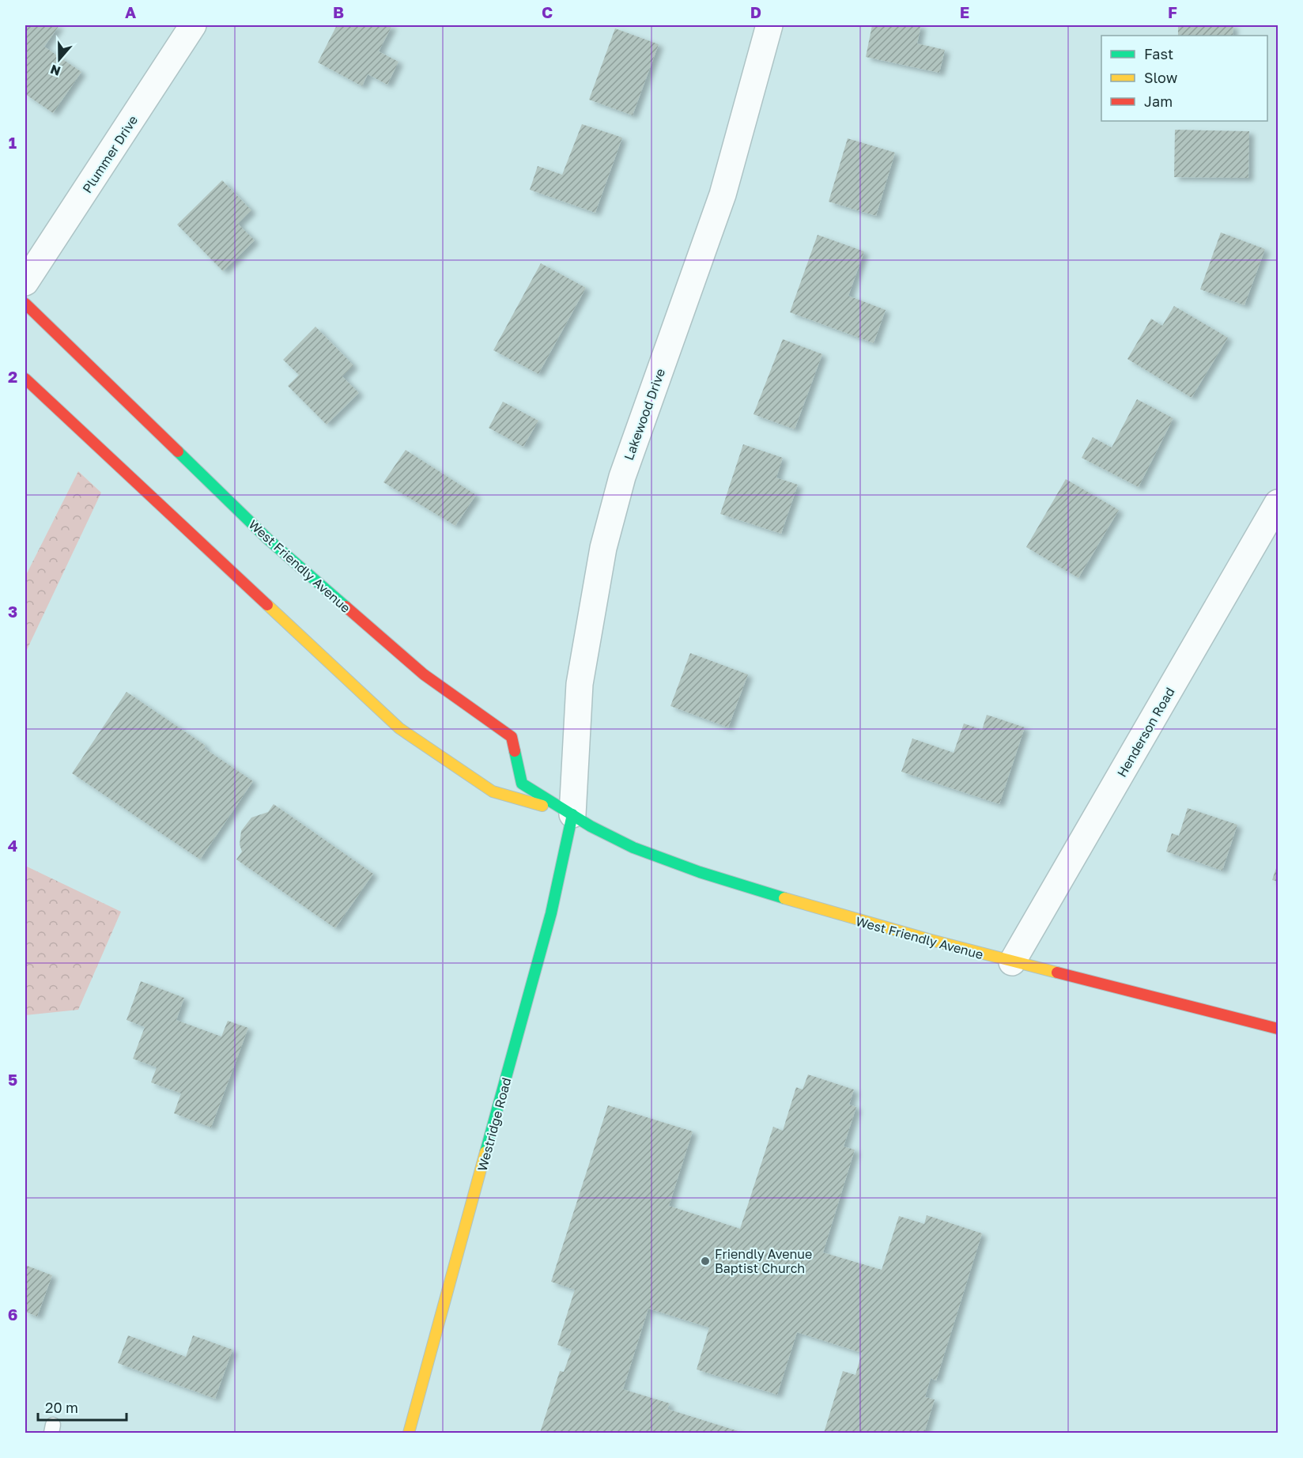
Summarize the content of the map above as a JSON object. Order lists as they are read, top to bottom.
{
  "streets": {
    "main road": ["West Friendly Avenue", "Westridge Road"],
    "street": ["Plummer Drive", "Lakewood Drive", "Henderson Road"]
  },
  "crossings": [
    ["Lakewood Drive", "West Friendly Avenue"],
    ["Lakewood Drive", "Westridge Road"],
    ["West Friendly Avenue", "Henderson Road"],
    ["West Friendly Avenue", "Westridge Road"]
  ],
  "places": ["Friendly Avenue Baptist Church"],
  "legend": ["Fast", "Slow", "Jam"],
  "scale_bar": "20 m",
  "north": "bottom",
  "grid": {
    "columns": [
      "A",
      "B",
      "C",
      "D",
      "E",
      "F"
    ],
    "rows": [
      "1",
      "2",
      "3",
      "4",
      "5",
      "6"
    ]
  }
}
